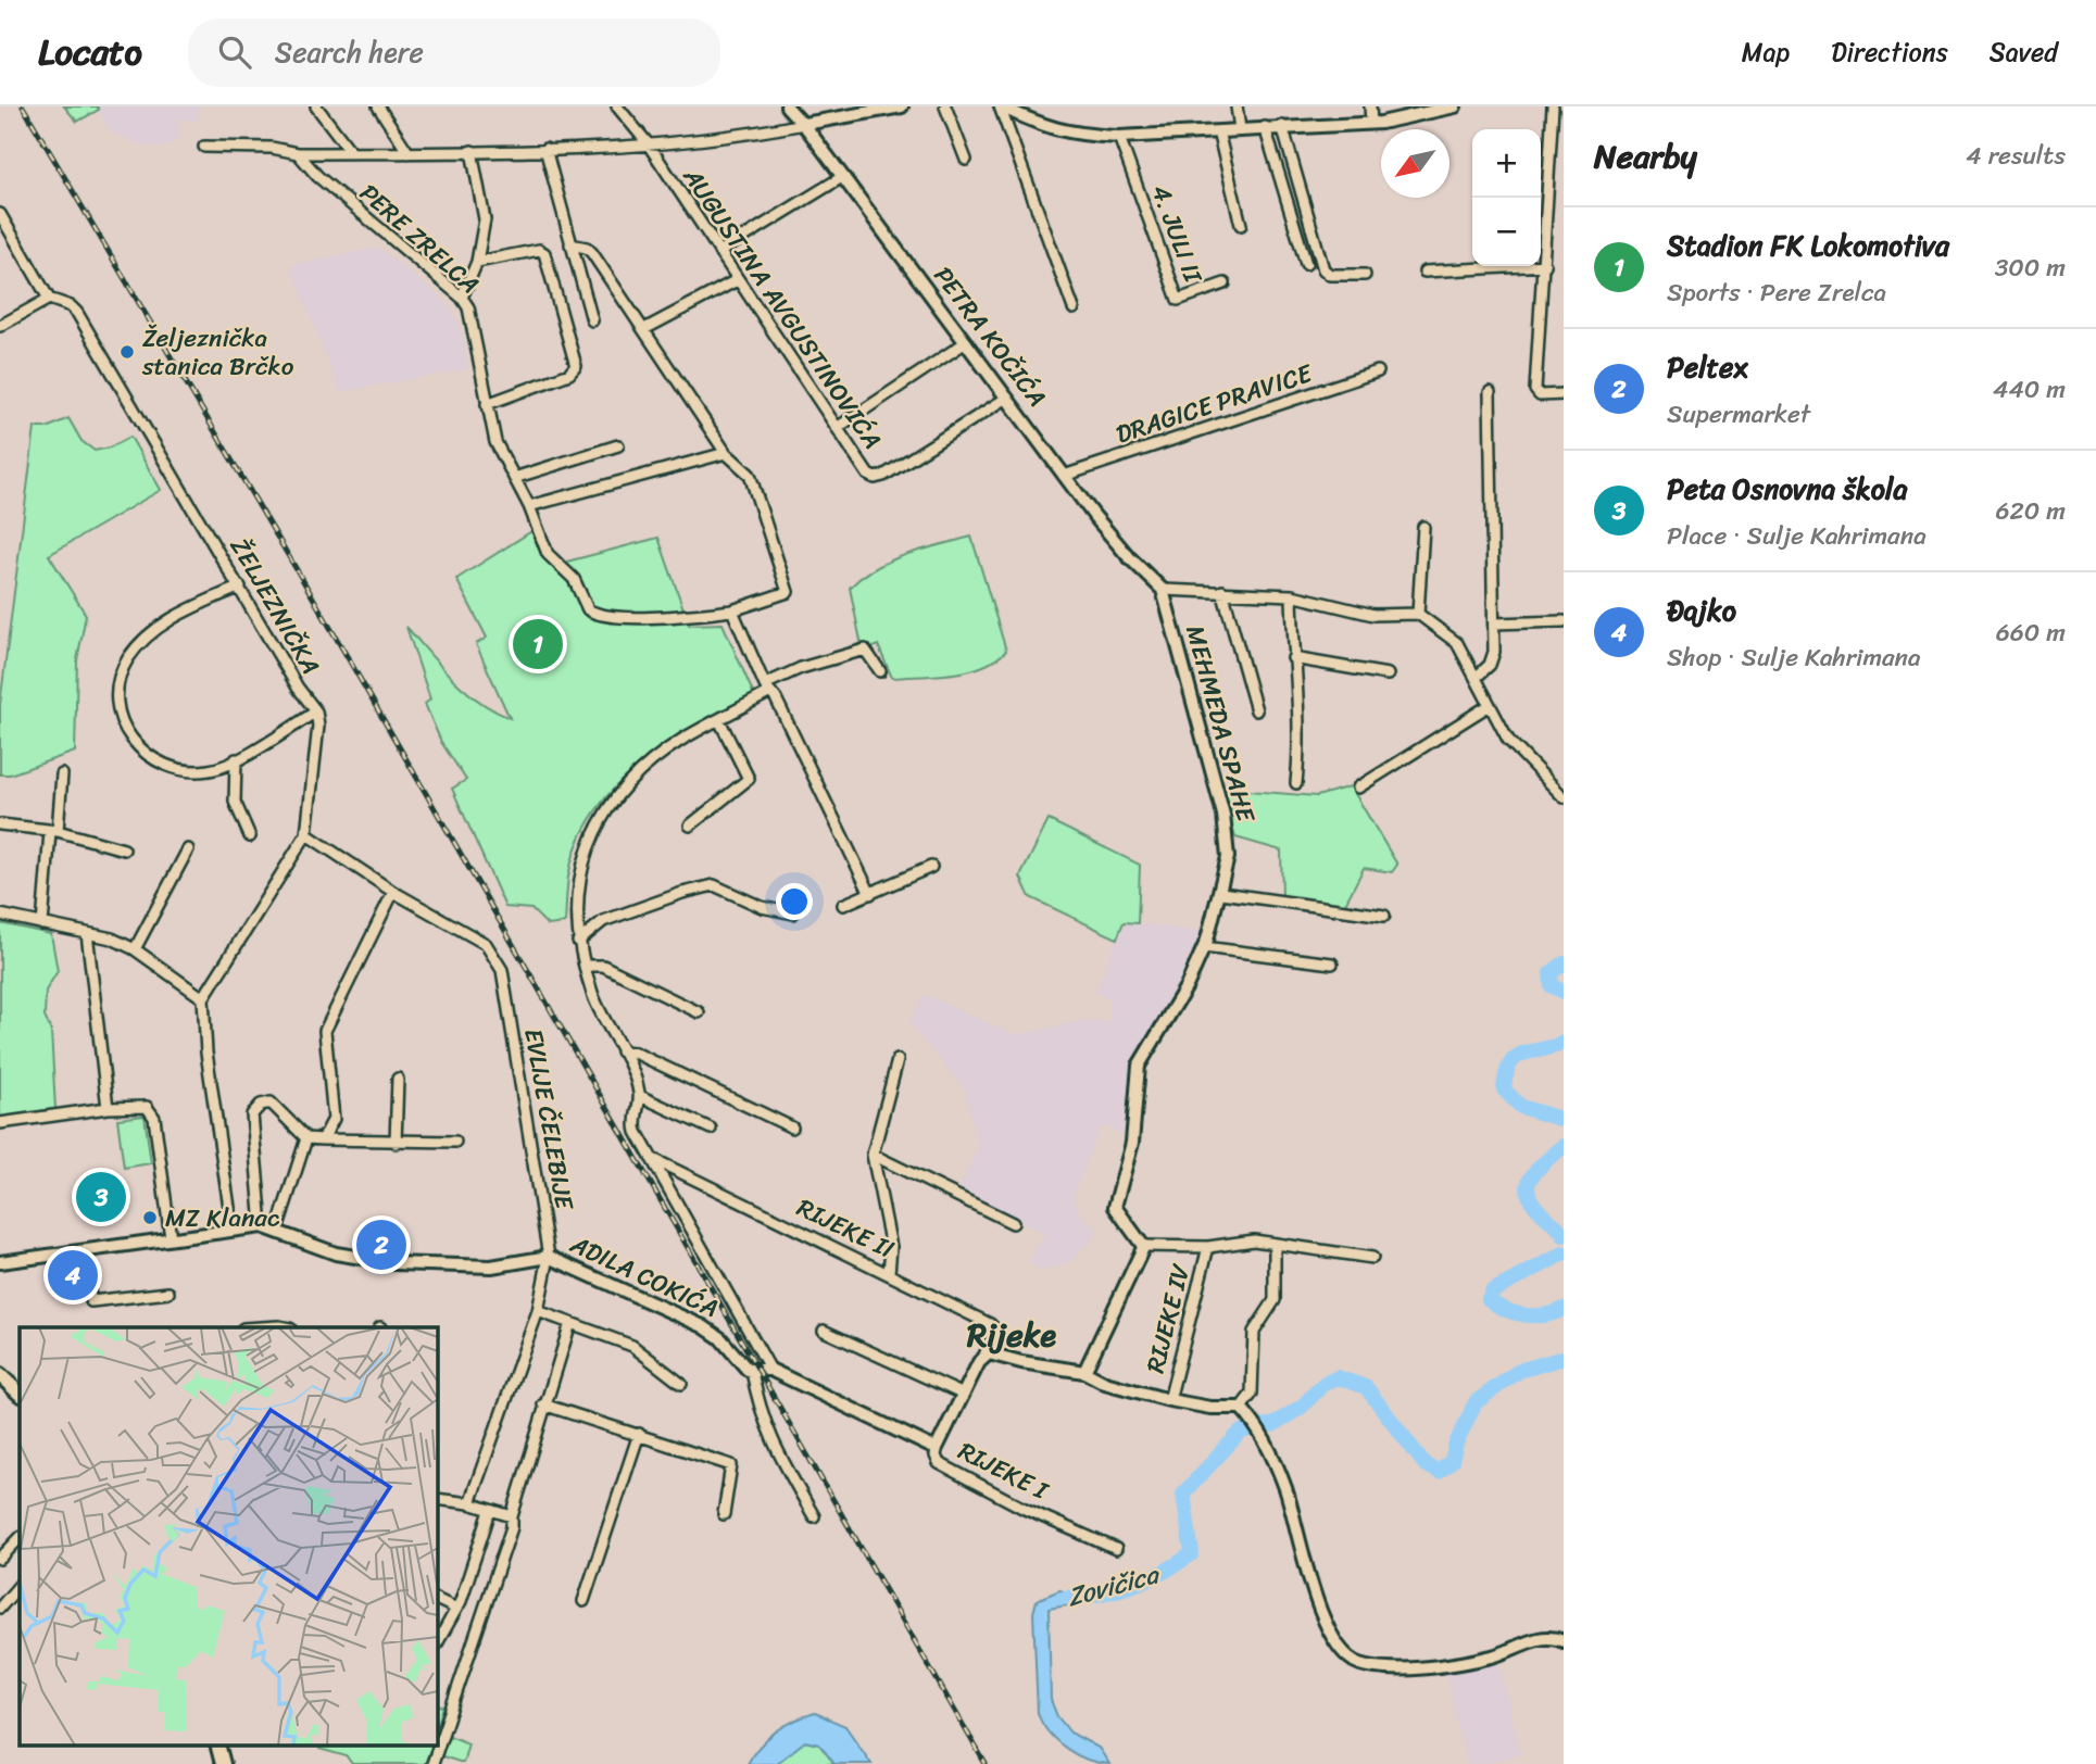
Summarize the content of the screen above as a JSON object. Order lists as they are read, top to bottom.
{
  "streets": {
    "street": [
      "4. JULI II",
      "PERE ZRELCA",
      "AUGUSTINA AVGUSTINOVIĆA",
      "PETRA KOČIĆA",
      "DRAGICE PRAVICE",
      "ŽELJEZNIČKA",
      "MEHMEDA SPAHE",
      "EVLIJE ČELEBIJE",
      "RIJEKE II",
      "ADILA COKIĆA",
      "RIJEKE IV",
      "RIJEKE I"
    ]
  },
  "crossings": [
    ["AUGUSTINA AVGUSTINOVIĆA", "PETRA KOČIĆA"],
    ["PETRA KOČIĆA", "DRAGICE PRAVICE"],
    ["PETRA KOČIĆA", "MEHMEDA SPAHE"],
    ["ŽELJEZNIČKA", "EVLIJE ČELEBIJE"],
    ["EVLIJE ČELEBIJE", "ADILA COKIĆA"],
    ["RIJEKE II", "RIJEKE I"]
  ],
  "districts": ["Rijeke"],
  "water": ["Zovičica"],
  "places": ["Željeznička stanica Brčko", "MZ Klanac"],
  "north": "bottom left",
  "page": {
    "header": "Locato",
    "search": "Search here",
    "nav": ["Map", "Directions", "Saved"],
    "heading": ["Nearby", "4 results"],
    "map_buttons": ["+", "−"],
    "list": [
      {
        "mark": "1",
        "name": "Stadion FK Lokomotiva",
        "note": "Sports · Pere Zrelca",
        "value": "300 m"
      },
      {
        "mark": "2",
        "name": "Peltex",
        "note": "Supermarket",
        "value": "440 m"
      },
      {
        "mark": "3",
        "name": "Peta Osnovna škola",
        "note": "Place · Sulje Kahrimana",
        "value": "620 m"
      },
      {
        "mark": "4",
        "name": "Đajko",
        "note": "Shop · Sulje Kahrimana",
        "value": "660 m"
      }
    ],
    "pins": [
      "1",
      "3",
      "2",
      "4"
    ]
  }
}
